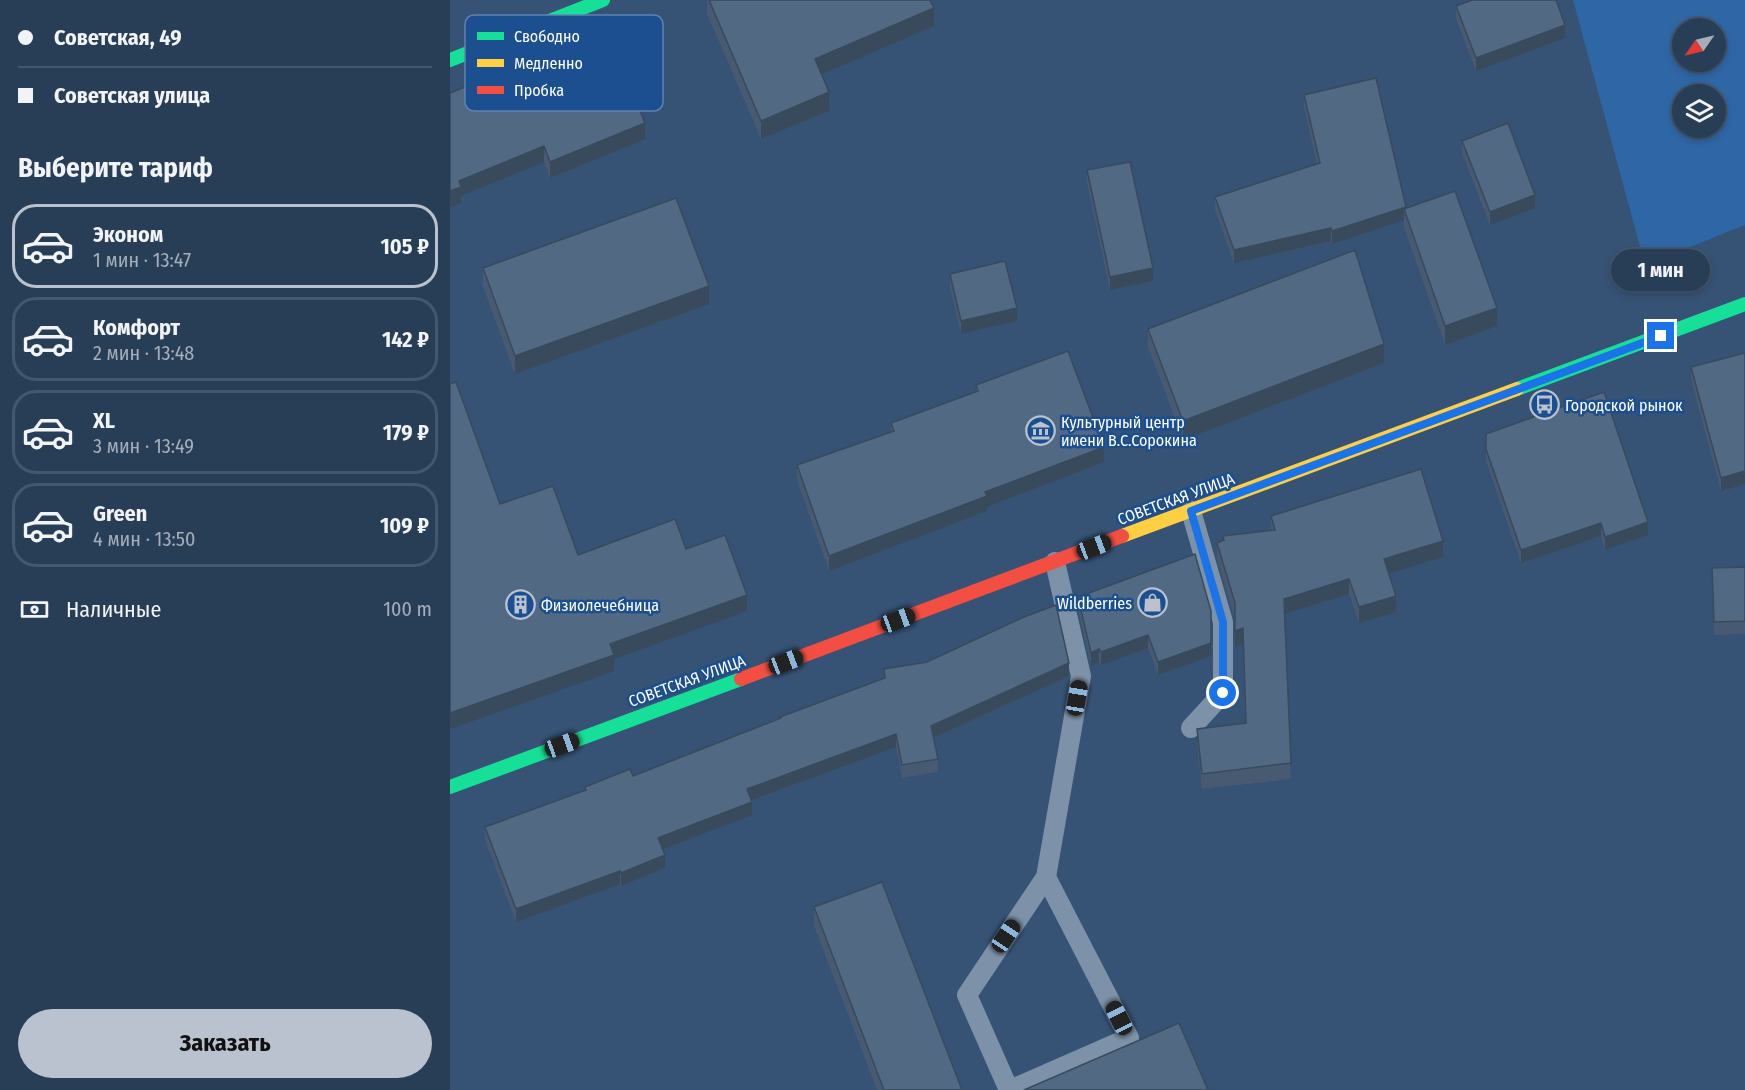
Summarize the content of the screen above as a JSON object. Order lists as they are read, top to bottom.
{
  "streets": {
    "main road": ["СОВЕТСКАЯ УЛИЦА"]
  },
  "places": {
    "bus stop": ["Городской рынок"],
    "museum": ["Культурный центр имени В.С.Сорокина"],
    "shop": ["Wildberries"],
    "building": ["Физиолечебница"]
  },
  "legend": ["Свободно", "Медленно", "Пробка"],
  "north": "bottom left",
  "page": {
    "banner": ["Советская, 49", "Советская улица"],
    "heading": "Выберите тариф",
    "list": [
      {
        "name": "Эконом",
        "note": "1 мин · 13:47",
        "value": "105 ₽"
      },
      {
        "name": "Комфорт",
        "note": "2 мин · 13:48",
        "value": "142 ₽"
      },
      {
        "name": "XL",
        "note": "3 мин · 13:49",
        "value": "179 ₽"
      },
      {
        "name": "Green",
        "note": "4 мин · 13:50",
        "value": "109 ₽"
      }
    ],
    "bubble": "1 мин",
    "pay": ["Наличные", "100 m"],
    "buttons": "Заказать"
  }
}
